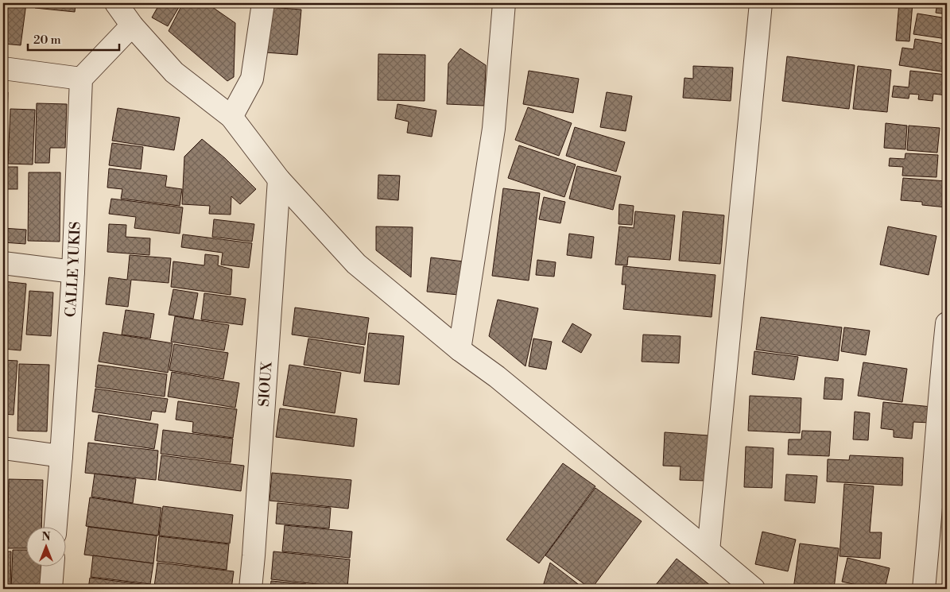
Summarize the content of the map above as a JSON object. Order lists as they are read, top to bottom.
{
  "streets": {
    "street": ["CALLE YUKIS", "SIOUX"]
  },
  "scale_bar": "20 m",
  "north": "top"
}
